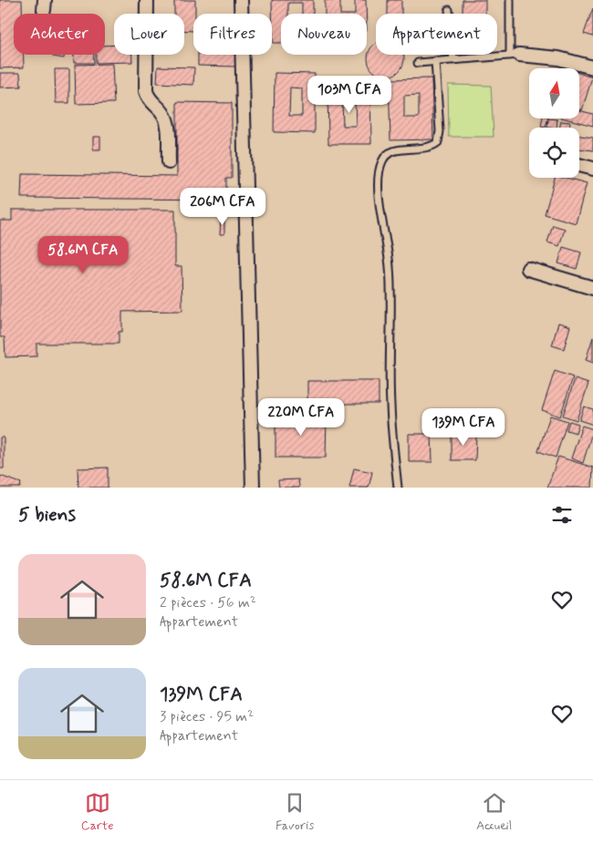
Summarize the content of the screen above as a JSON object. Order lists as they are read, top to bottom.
{
  "north": "top",
  "page": {
    "chip": [
      "Acheter",
      "Louer",
      "Filtres",
      "Nouveau",
      "Appartement"
    ],
    "price": [
      "103M CFA",
      "206M CFA",
      "58.6M CFA",
      "220M CFA",
      "139M CFA"
    ],
    "heading": "5 biens",
    "list": [
      {
        "name": "58.6M CFA",
        "note": "2 pièces · 56 m² · Appartement"
      },
      {
        "name": "139M CFA",
        "note": "3 pièces · 95 m² · Appartement"
      }
    ],
    "tabs": ["Carte", "Favoris", "Accueil"]
  }
}
